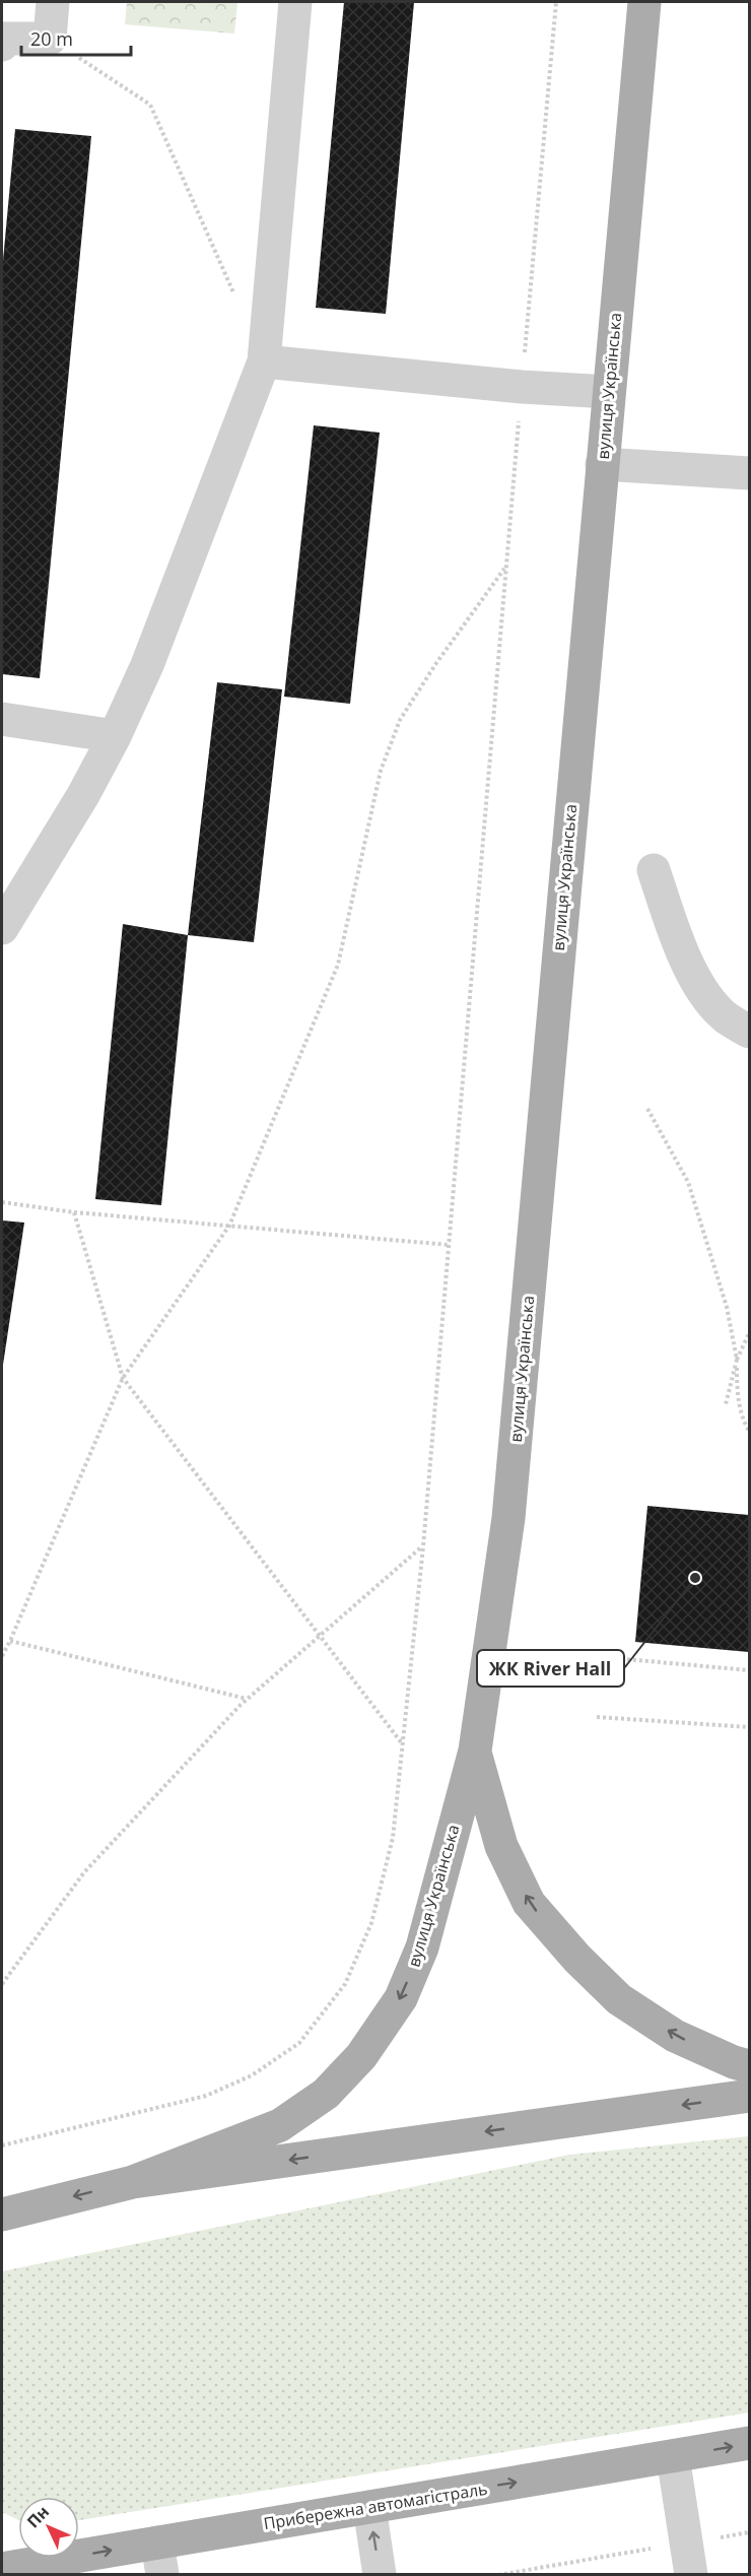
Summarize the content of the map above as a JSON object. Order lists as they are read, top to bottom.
{
  "streets": {
    "main road": ["вулиця Українська", "Прибережна автомагістраль"]
  },
  "one_way": ["Прибережна автомагістраль"],
  "places": ["ЖК River Hall"],
  "scale_bar": "20 m",
  "north": "top left"
}
